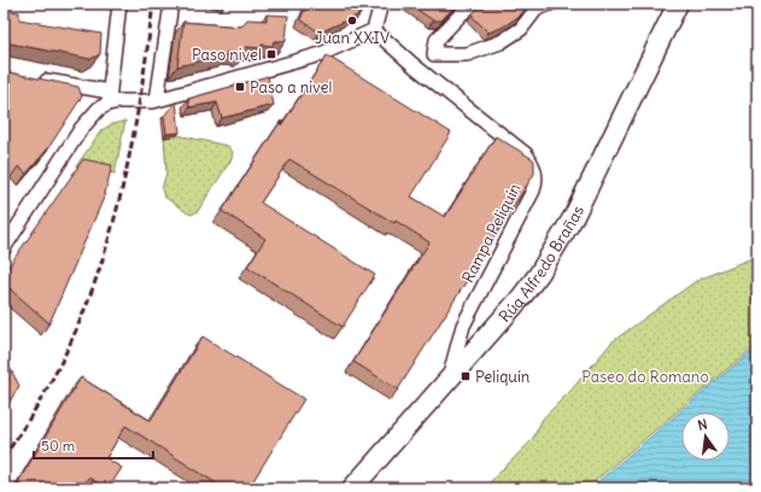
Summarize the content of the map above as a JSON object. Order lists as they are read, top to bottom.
{
  "streets": {
    "street": ["Rampa Peliquín", "Rúa Alfredo Brañas"]
  },
  "crossings": [
    ["Rampa Peliquín", "Rúa Alfredo Brañas"]
  ],
  "parks": ["Paseo do Romano"],
  "places": {
    "other": ["Juan XXIV"],
    "transit": ["Paso nivel", "Paso a nivel", "Peliquín"]
  },
  "scale_bar": "50 m",
  "north": "top"
}
